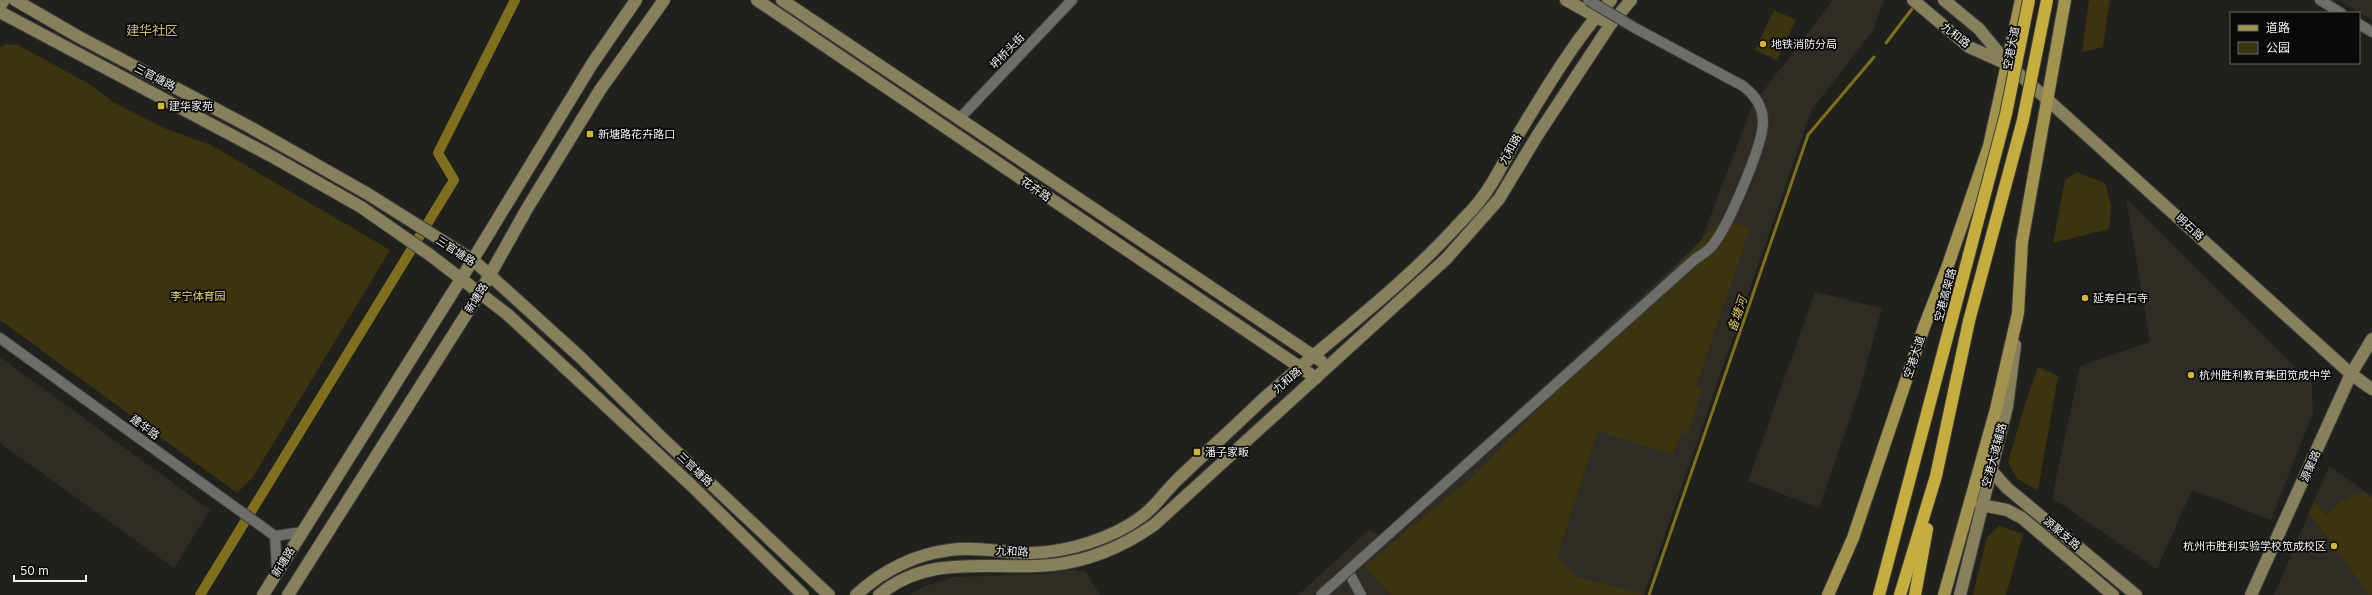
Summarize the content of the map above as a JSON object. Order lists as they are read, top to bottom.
{
  "streets": {
    "highway": ["空港高架路"],
    "main road": ["空港大道"],
    "street": [
      "九和路",
      "坍桥头街",
      "三官塘路",
      "花卉路",
      "明石路",
      "新塘路",
      "建华路",
      "空港大道辅路",
      "源聚路",
      "源聚支路"
    ]
  },
  "crossings": [
    ["九和路", "空港大道"],
    ["九和路", "花卉路"],
    ["九和路", "明石路"],
    ["空港大道", "明石路"],
    ["坍桥头街", "花卉路"],
    ["三官塘路", "新塘路"],
    ["明石路", "源聚路"],
    ["空港大道辅路", "源聚支路"]
  ],
  "districts": ["建华社区"],
  "water": ["备塘河"],
  "parks": ["李宁体育园"],
  "places": {
    "other": [
      "地铁消防分局",
      "延寿白石寺",
      "杭州胜利教育集团笕成中学",
      "杭州市胜利实验学校笕成校区"
    ],
    "transit": ["建华家苑", "新塘路花卉路口", "潘子家畈"]
  },
  "legend": ["道路", "公园"],
  "scale_bar": "50 m"
}
